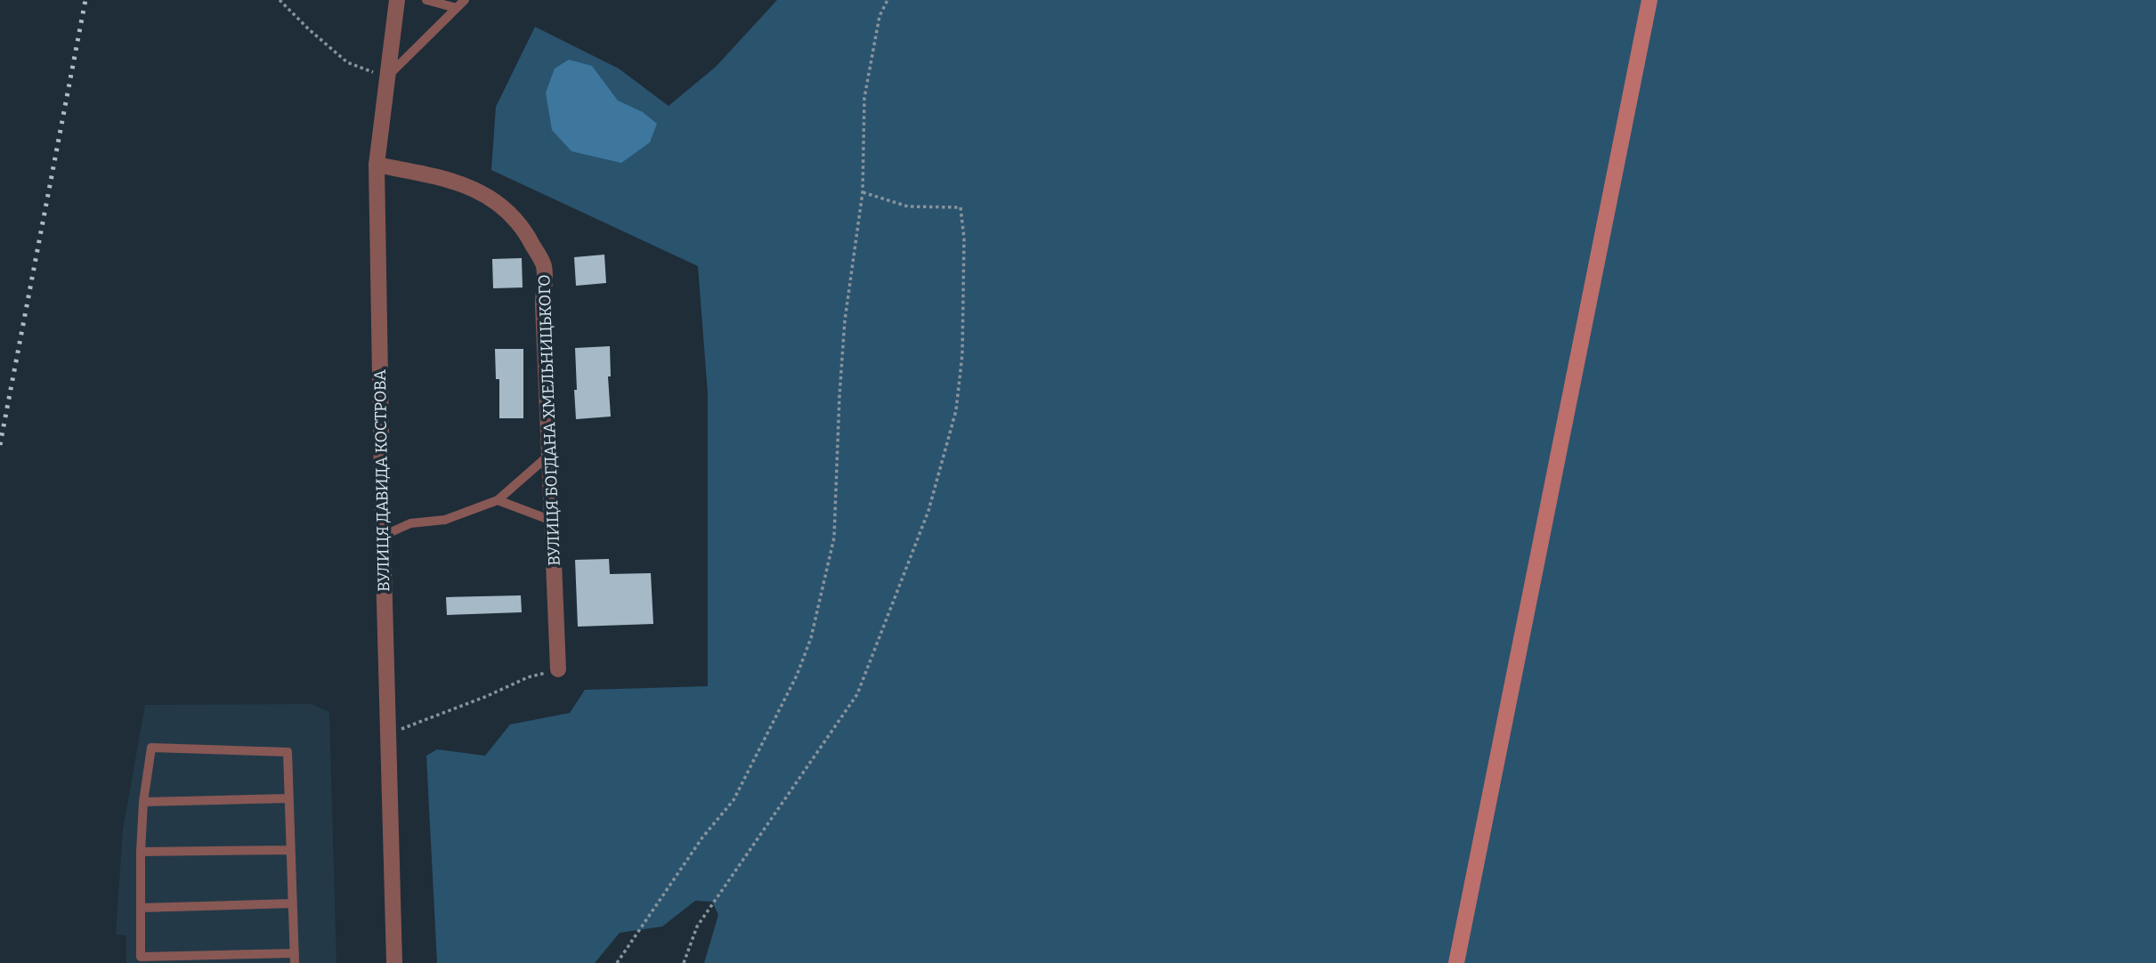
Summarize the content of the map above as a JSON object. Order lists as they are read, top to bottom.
{
  "streets": {
    "street": ["ВУЛИЦЯ БОГДАНА ХМЕЛЬНИЦЬКОГО", "ВУЛИЦЯ ДАВИДА КОСТРОВА"]
  },
  "crossings": [
    ["ВУЛИЦЯ БОГДАНА ХМЕЛЬНИЦЬКОГО", "ВУЛИЦЯ ДАВИДА КОСТРОВА"]
  ]
}
